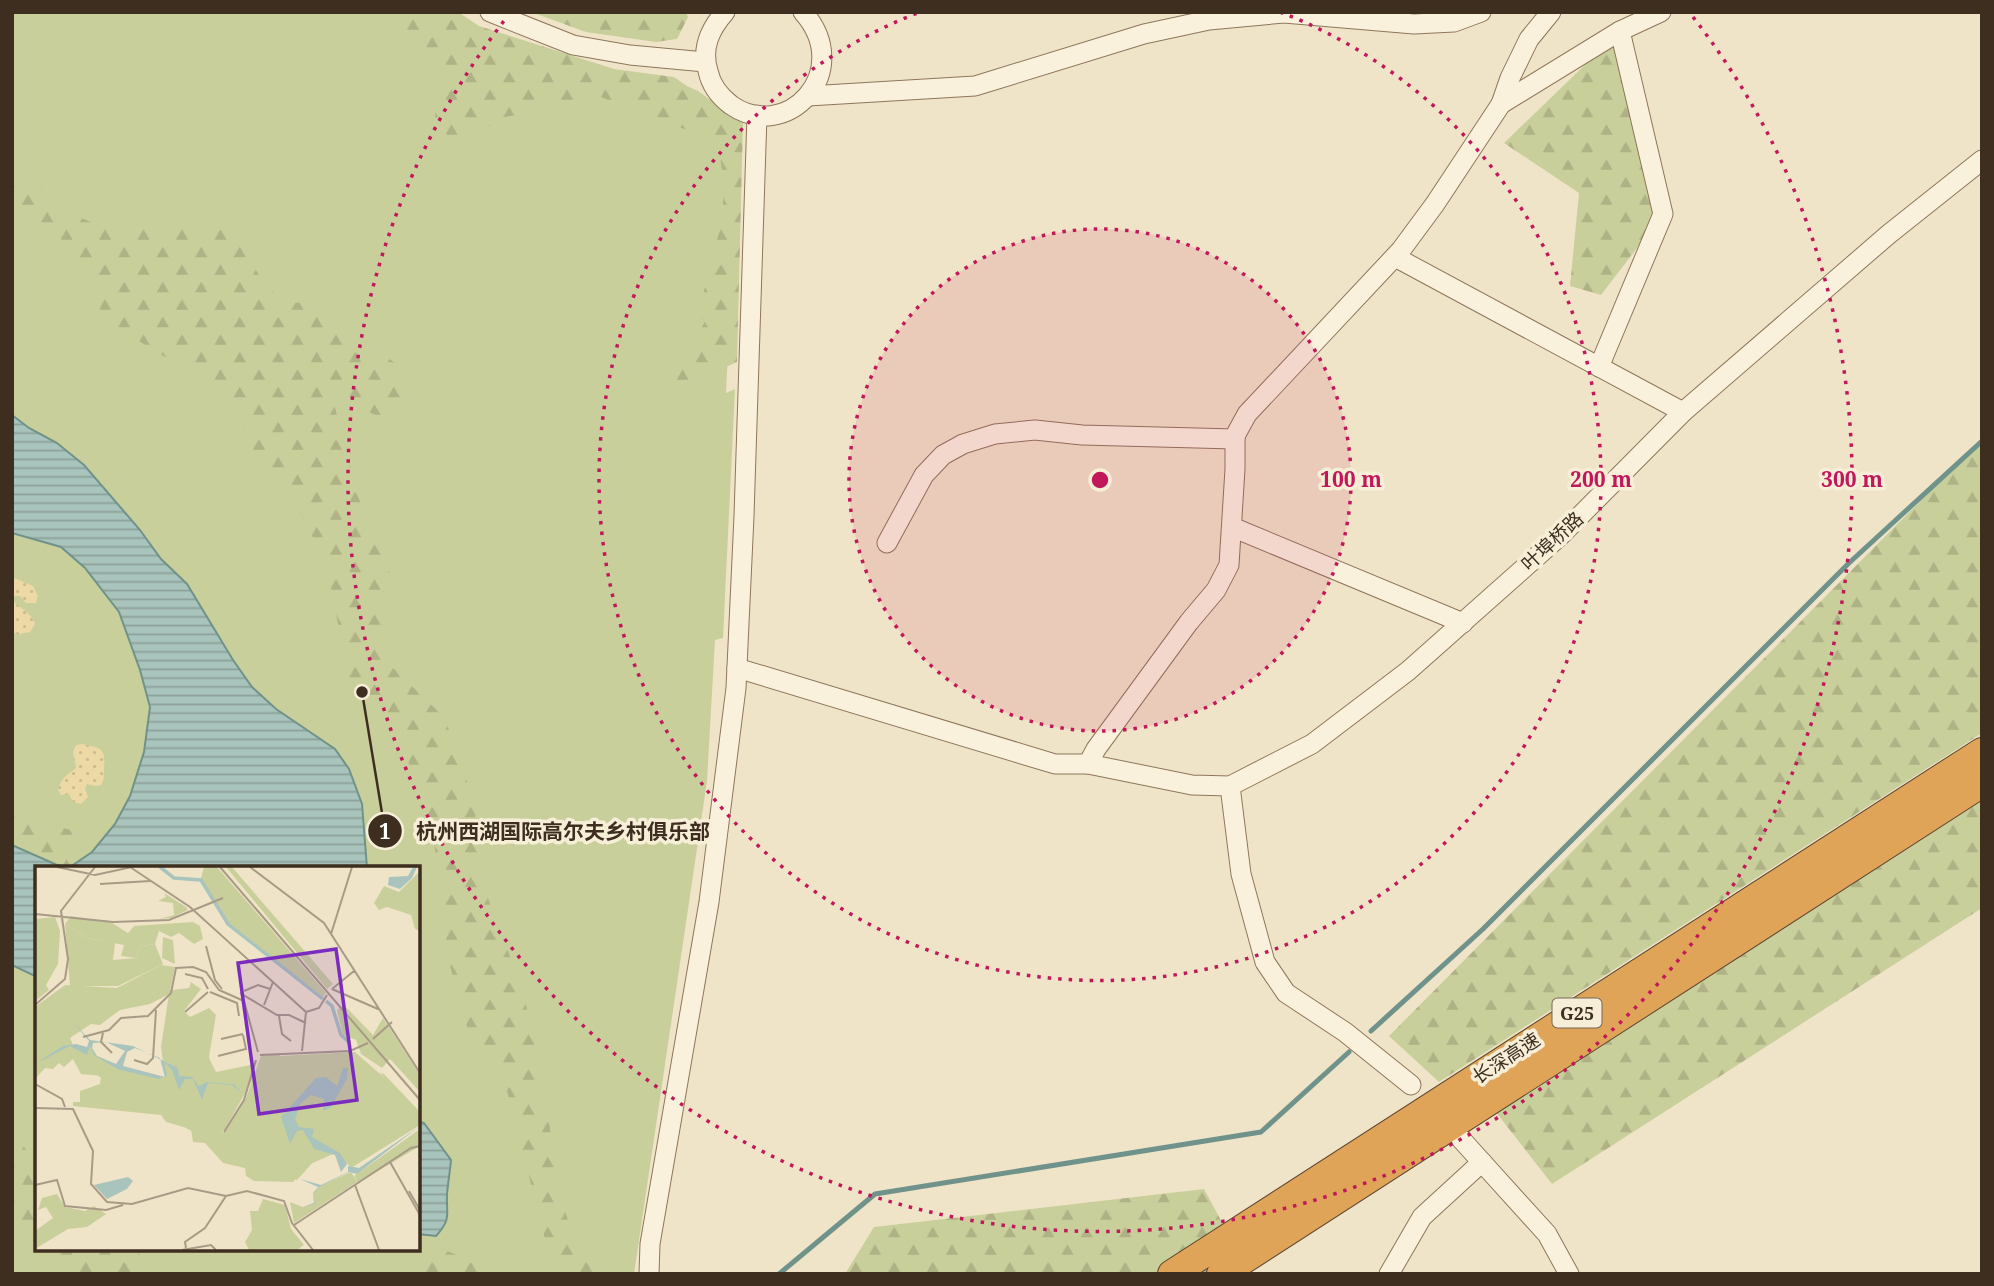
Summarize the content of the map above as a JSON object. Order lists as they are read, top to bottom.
{
  "streets": {
    "highway": ["G25", "长深高速"],
    "street": ["叶埠桥路"]
  },
  "places": ["杭州西湖国际高尔夫乡村俱乐部"],
  "rings": ["100 m", "200 m", "300 m"]
}
